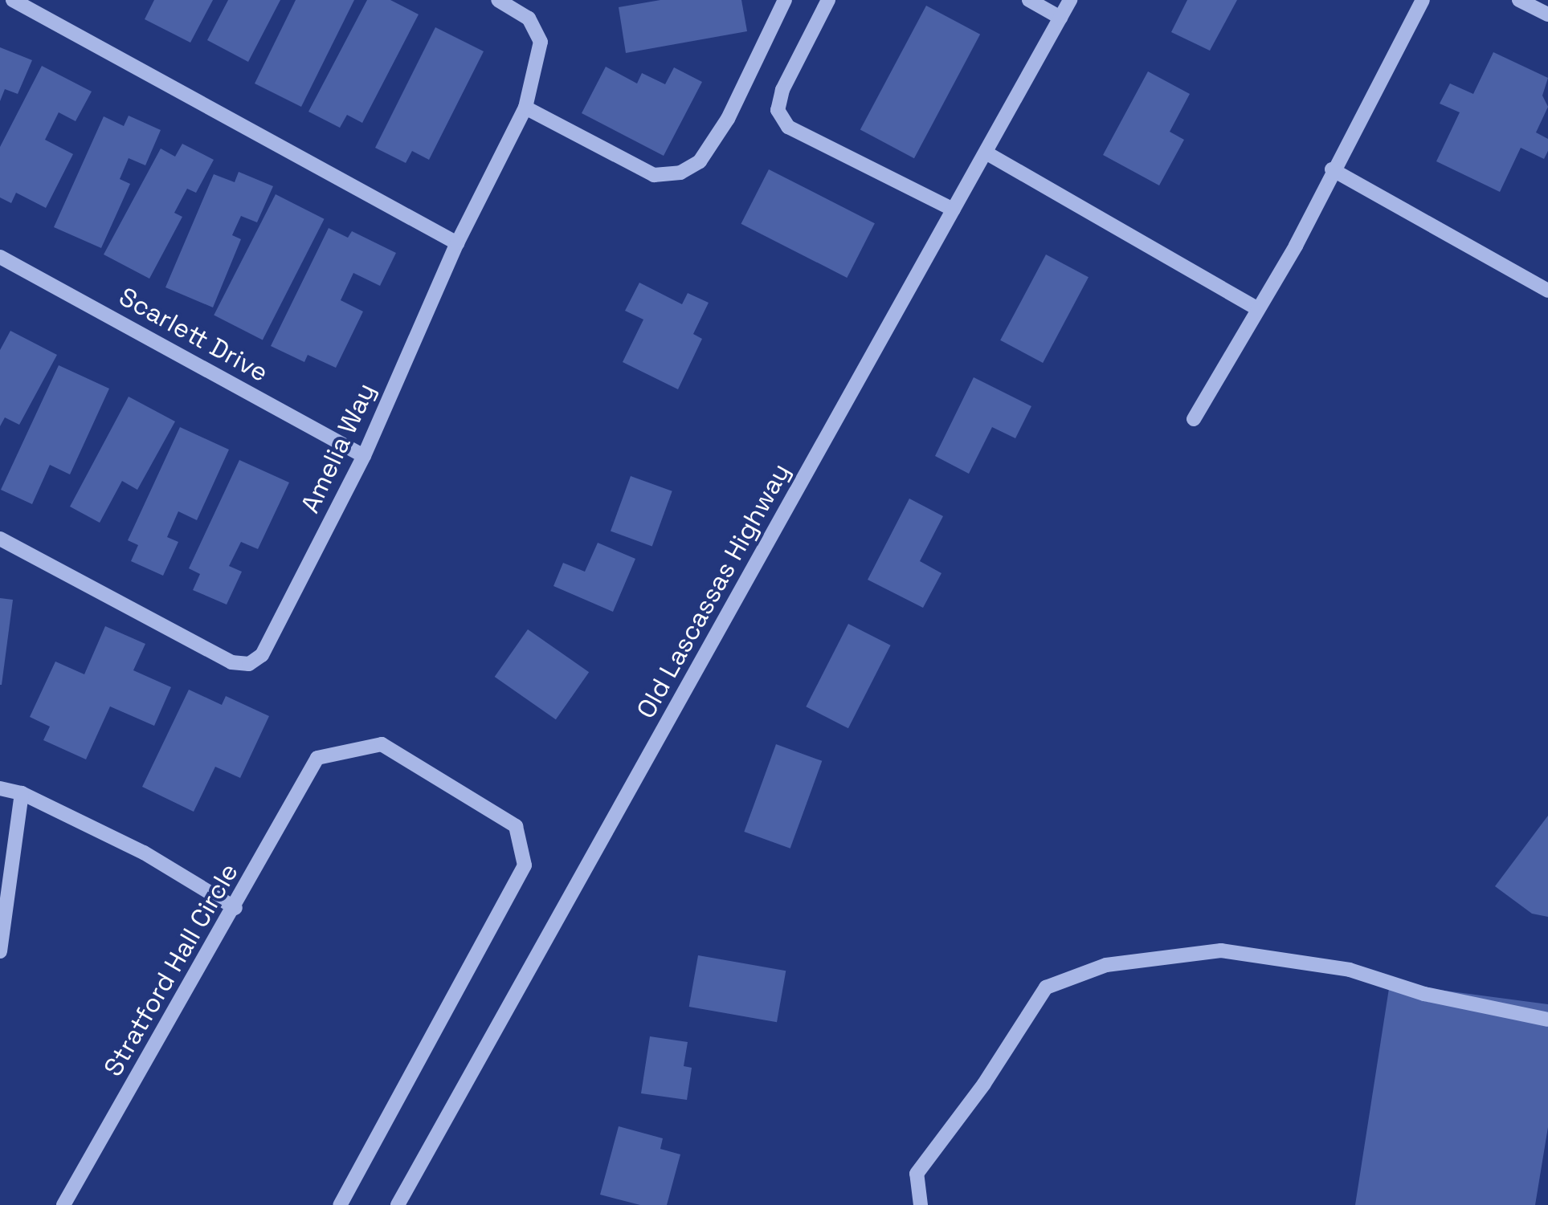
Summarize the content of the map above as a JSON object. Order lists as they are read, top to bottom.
{
  "streets": {
    "street": [
      "Scarlett Drive",
      "Amelia Way",
      "Old Lascassas Highway",
      "Stratford Hall Circle"
    ]
  },
  "crossings": [
    ["Scarlett Drive", "Amelia Way"]
  ]
}
